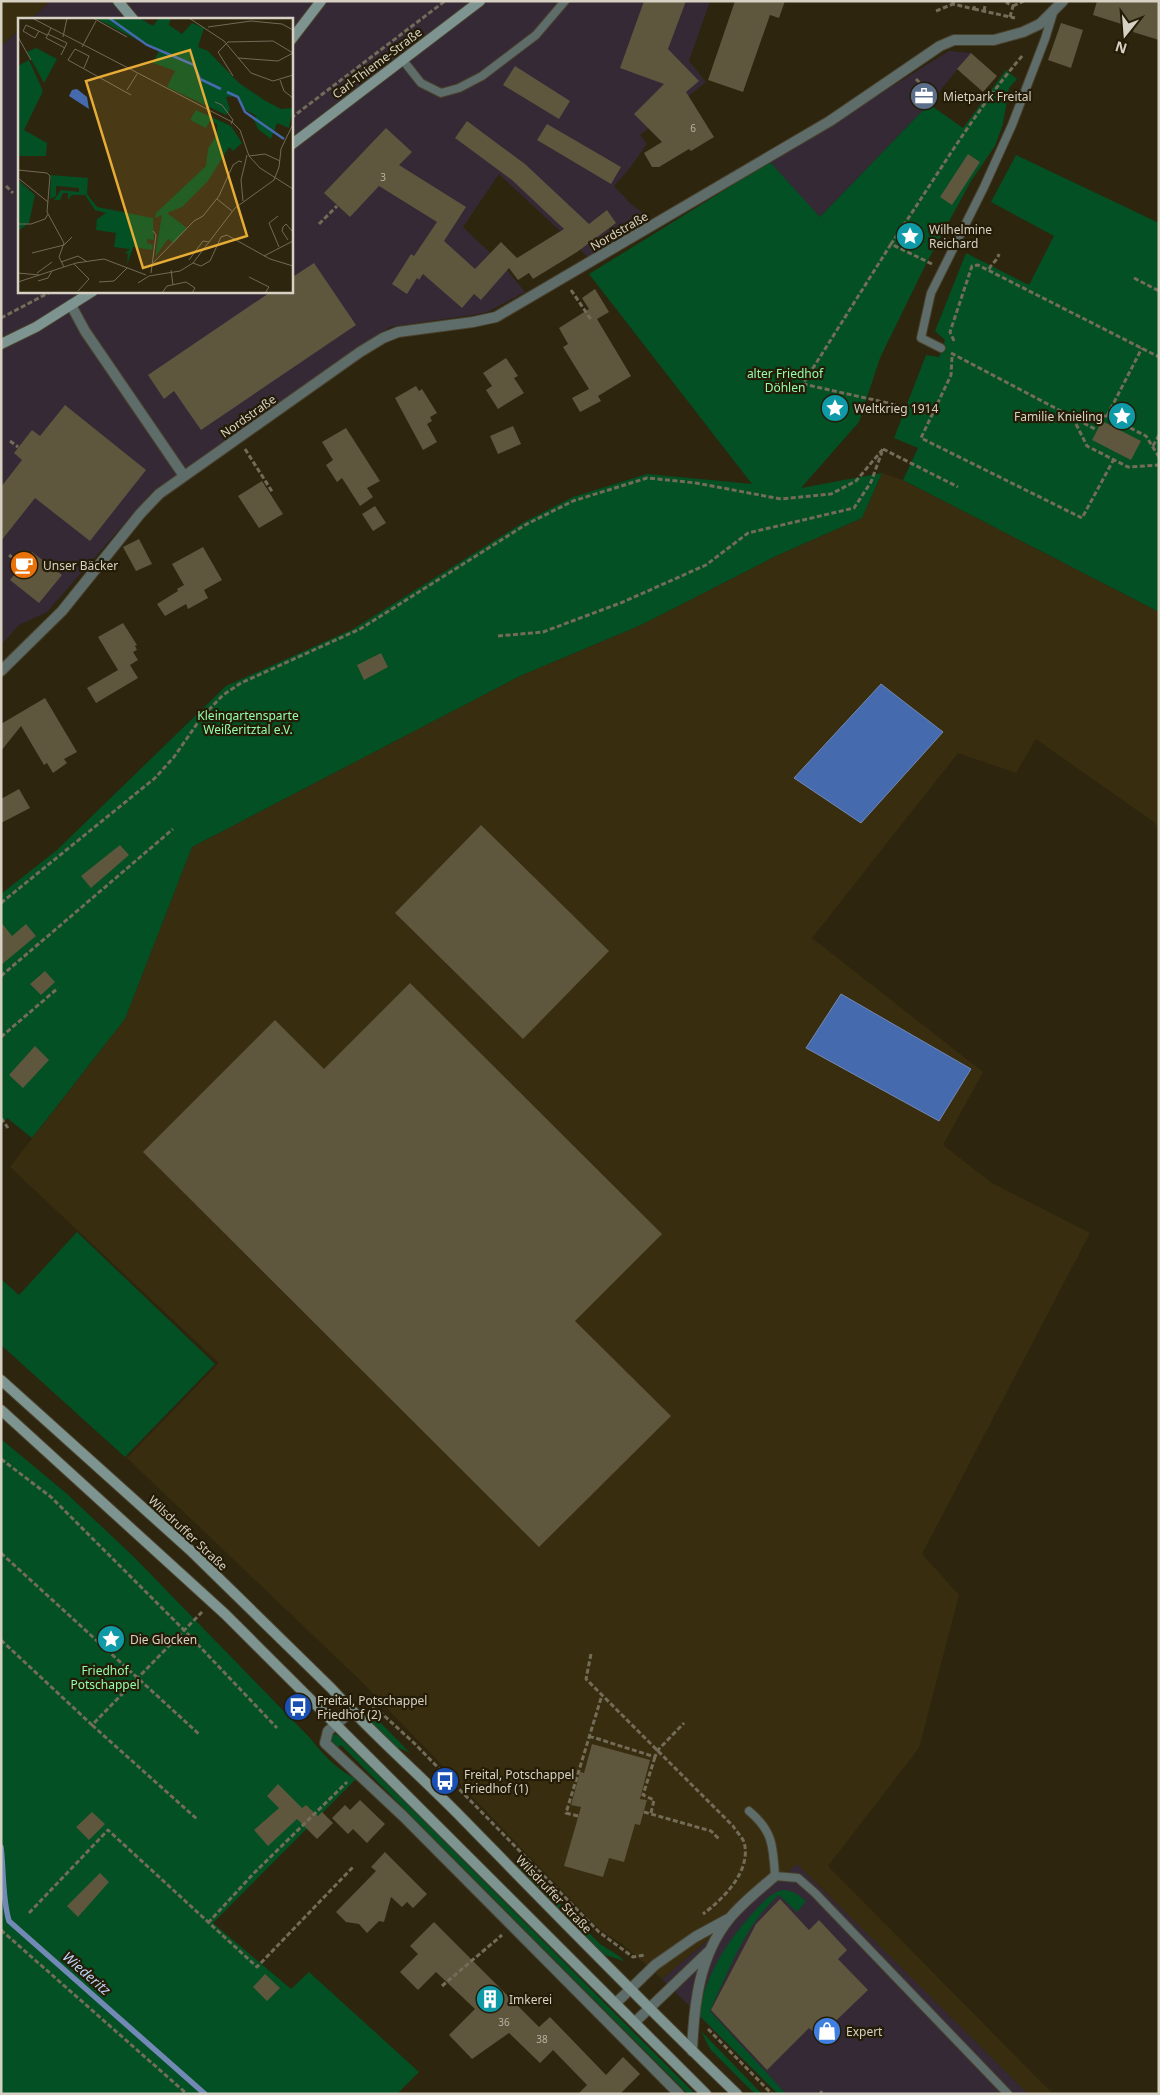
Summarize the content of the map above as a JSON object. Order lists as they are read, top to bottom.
{
  "streets": {
    "main road": ["Carl-Thieme-Straße", "Wilsdruffer Straße"],
    "street": ["Nordstraße"]
  },
  "water": ["Wiederitz"],
  "parks": ["alter Friedhof Döhlen", "Kleingartensparte Weißeritztal e.V.", "Friedhof Potschappel"],
  "places": {
    "office": ["Mietpark Freital"],
    "place": [
      "Wilhelmine Reichard",
      "Weltkrieg 1914",
      "Familie Knieling",
      "Die Glocken"
    ],
    "cafe": ["Unser Bäcker"],
    "bus stop": ["Freital, Potschappel Friedhof (2)", "Freital, Potschappel Friedhof (1)"],
    "building": ["Imkerei"],
    "shop": ["Expert"]
  },
  "house_numbers": [
    "6",
    "3",
    "36",
    "38"
  ],
  "north": "bottom"
}
